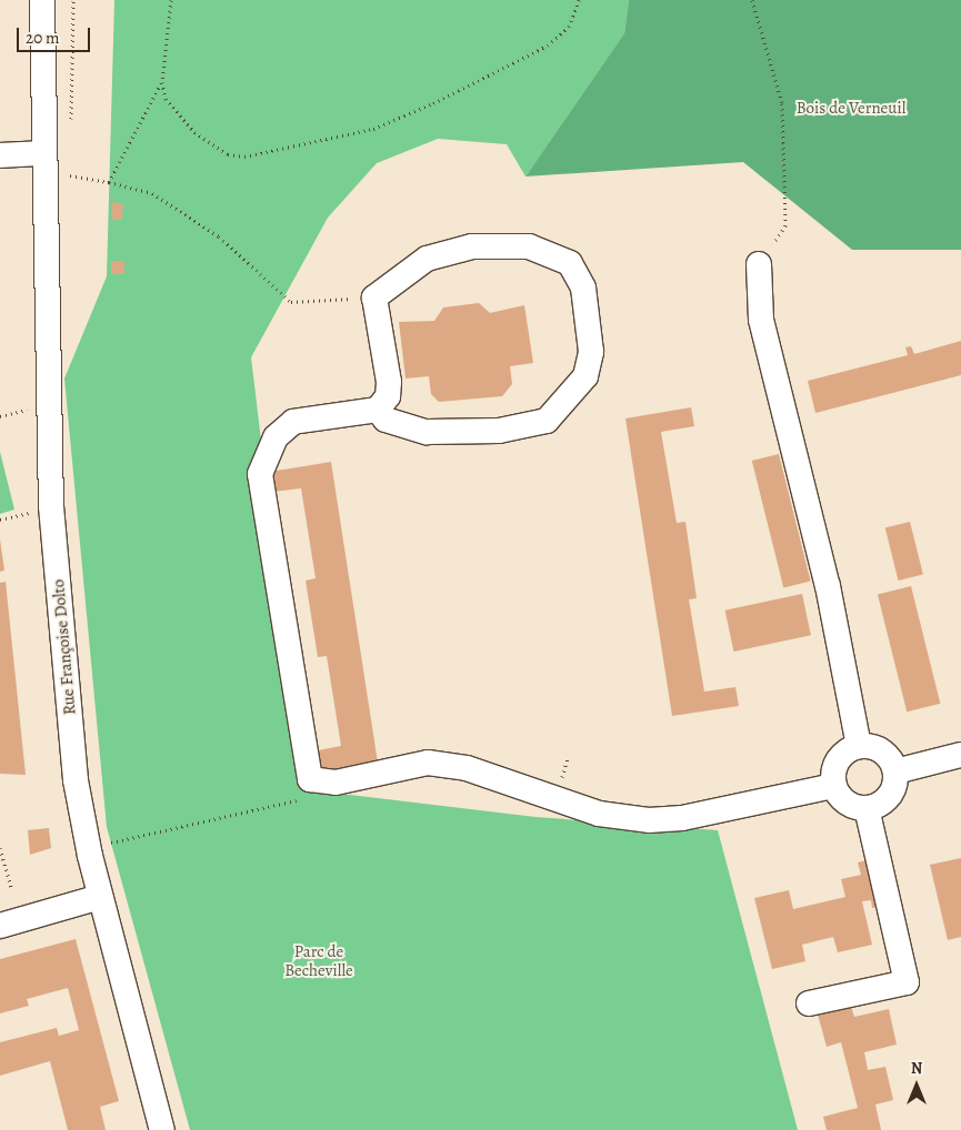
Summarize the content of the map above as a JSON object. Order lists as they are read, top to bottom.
{
  "streets": {
    "street": ["Rue Françoise Dolto"]
  },
  "parks": ["Bois de Verneuil", "Parc de Becheville"],
  "scale_bar": "20 m",
  "north": "top"
}
